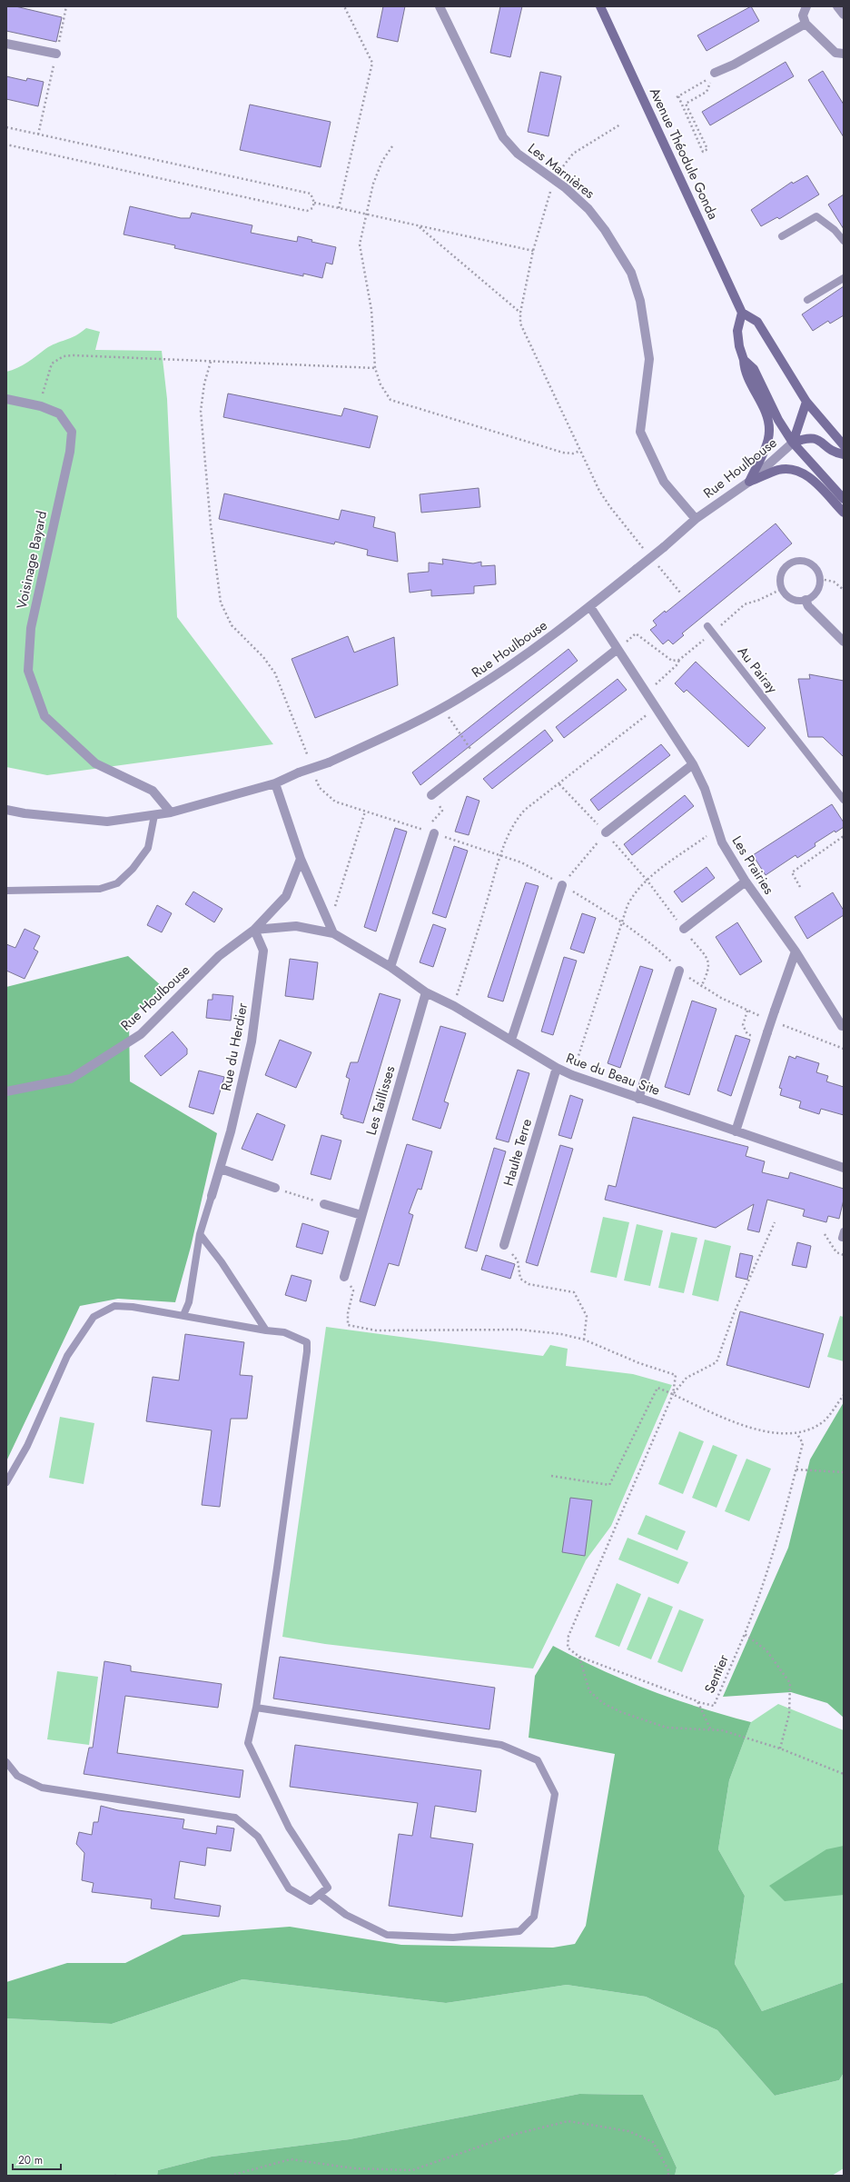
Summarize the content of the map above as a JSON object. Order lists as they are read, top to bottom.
{
  "streets": {
    "main road": ["Avenue Théodule Gonda"],
    "street": [
      "Les Marnières",
      "Rue Houlbouse",
      "Voisinage Bayard",
      "Les Prairies",
      "Rue du Herdier",
      "Rue du Beau Site",
      "Les Taillisses",
      "Haulte Terre"
    ],
    "lane": ["Au Pairay"],
    "path": ["Sentier"]
  },
  "crossings": [
    ["Les Marnières", "Rue Houlbouse"],
    ["Rue Houlbouse", "Voisinage Bayard"],
    ["Rue Houlbouse", "Les Prairies"],
    ["Rue Houlbouse", "Rue du Herdier"],
    ["Rue Houlbouse", "Rue du Beau Site"],
    ["Rue du Beau Site", "Les Taillisses"],
    ["Rue du Beau Site", "Haulte Terre"]
  ],
  "scale_bar": "20 m"
}
